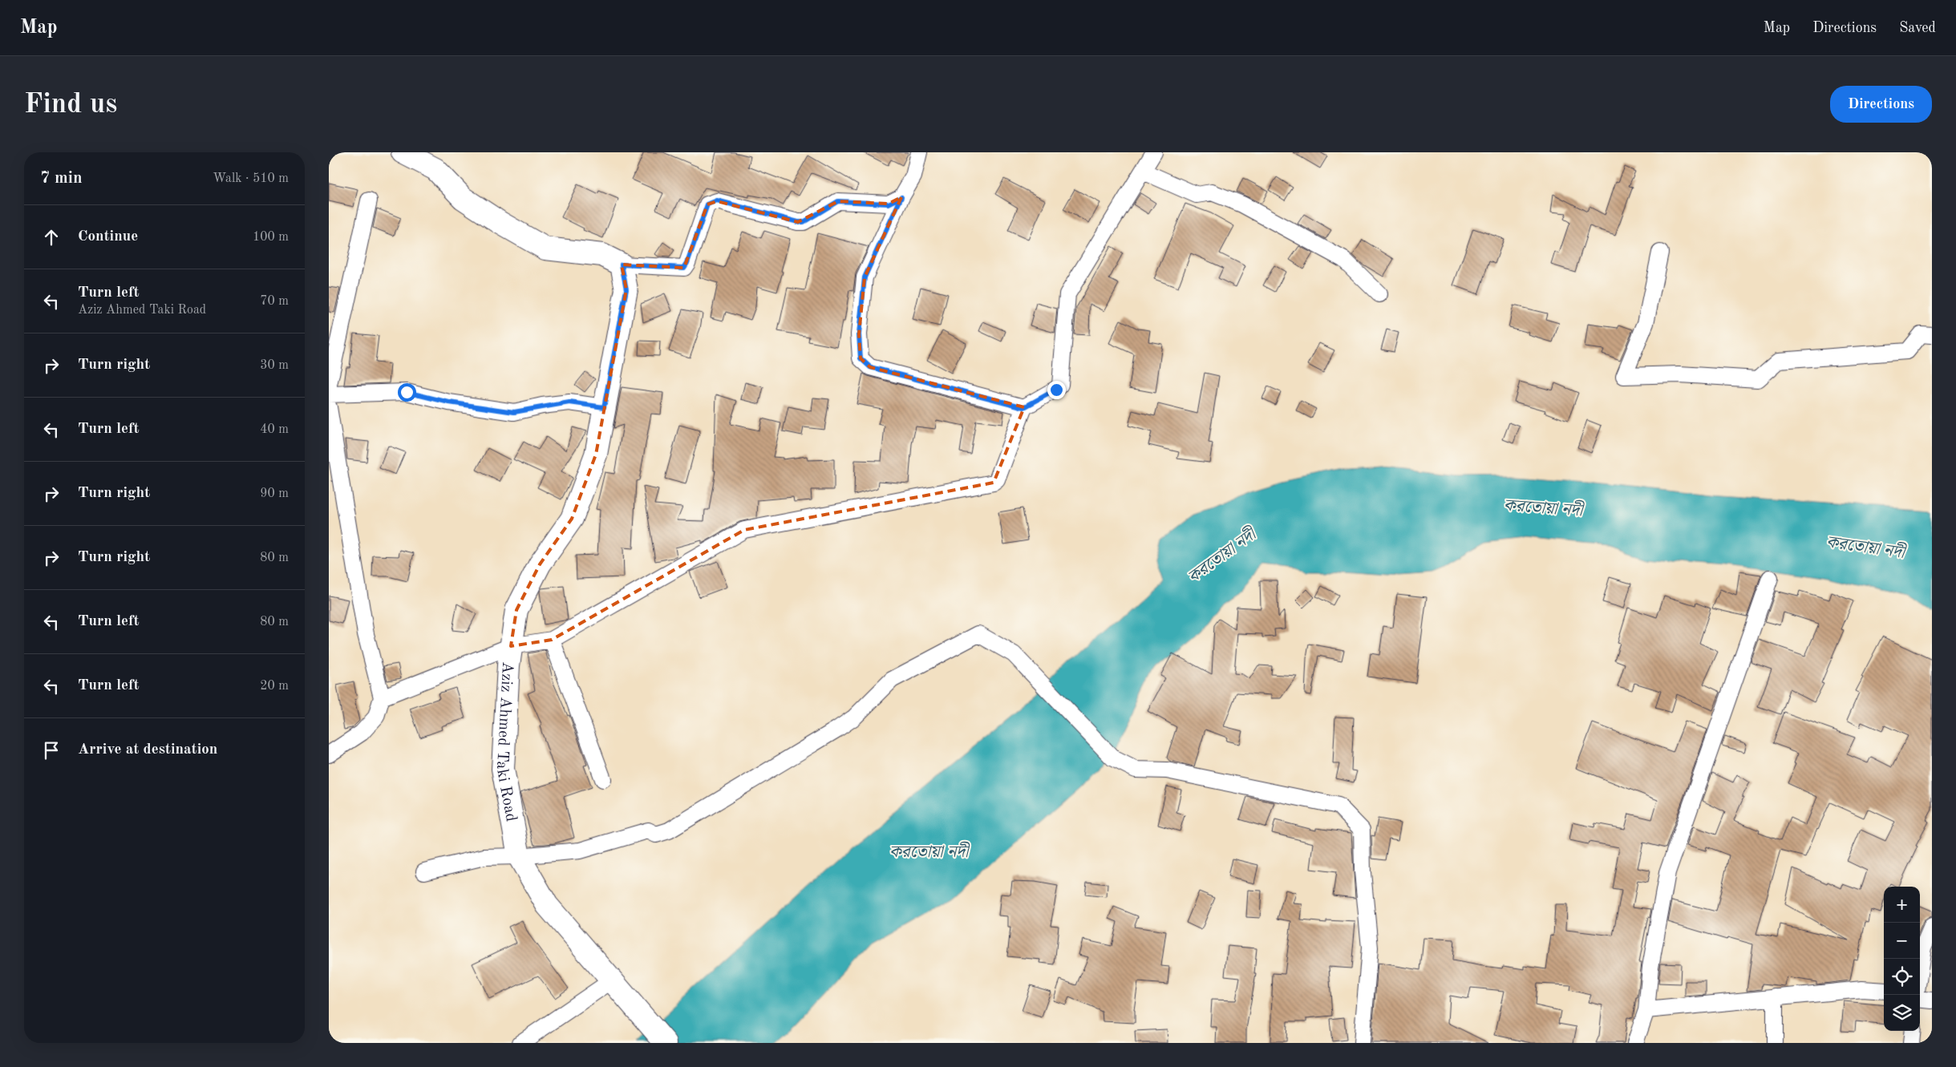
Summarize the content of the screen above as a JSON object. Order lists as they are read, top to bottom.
{
  "streets": {
    "street": ["Aziz Ahmed Taki Road"]
  },
  "water": ["করতোয়া নদী"],
  "page": {
    "header": "Map",
    "nav": ["Map", "Directions", "Saved"],
    "buttons": "Directions",
    "title": "Find us",
    "heading": ["7 min", "Walk · 510 m"],
    "list": [
      ["Continue", "100 m"],
      ["Turn left", "Aziz Ahmed Taki Road", "70 m"],
      ["Turn right", "30 m"],
      ["Turn left", "40 m"],
      ["Turn right", "90 m"],
      ["Turn right", "80 m"],
      ["Turn left", "80 m"],
      ["Turn left", "20 m"],
      "Arrive at destination"
    ],
    "map_buttons": ["+", "−"]
  }
}
